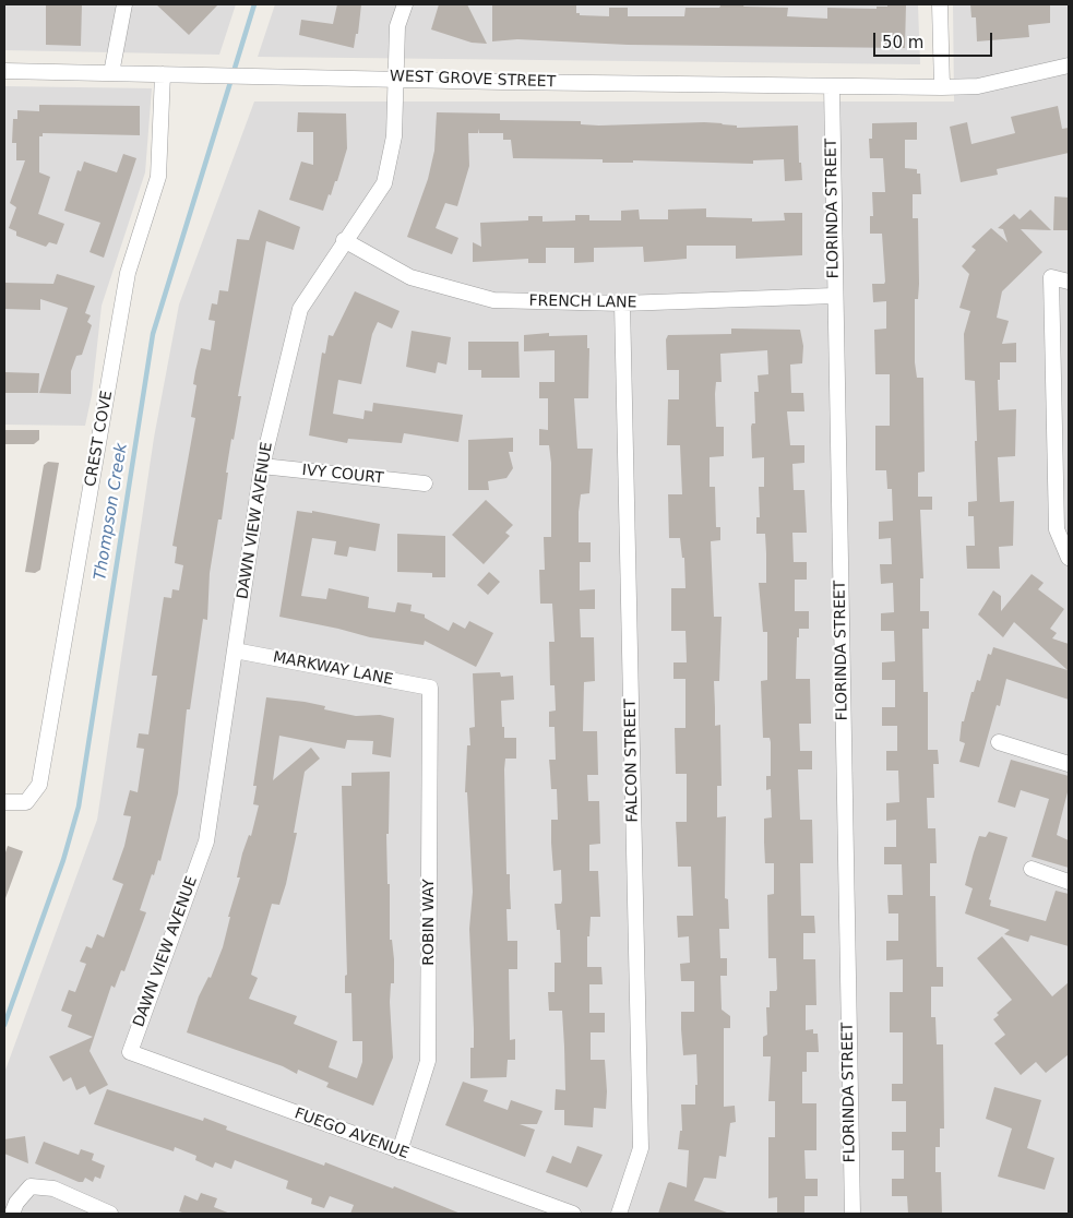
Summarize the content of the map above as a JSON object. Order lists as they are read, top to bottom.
{
  "streets": {
    "street": [
      "WEST GROVE STREET",
      "FLORINDA STREET",
      "FRENCH LANE",
      "CREST COVE",
      "IVY COURT",
      "DAWN VIEW AVENUE",
      "MARKWAY LANE",
      "FALCON STREET",
      "ROBIN WAY",
      "FUEGO AVENUE"
    ]
  },
  "crossings": [
    ["WEST GROVE STREET", "FLORINDA STREET"],
    ["WEST GROVE STREET", "CREST COVE"],
    ["WEST GROVE STREET", "DAWN VIEW AVENUE"],
    ["FLORINDA STREET", "FRENCH LANE"],
    ["FRENCH LANE", "DAWN VIEW AVENUE"],
    ["FRENCH LANE", "FALCON STREET"],
    ["IVY COURT", "DAWN VIEW AVENUE"],
    ["DAWN VIEW AVENUE", "MARKWAY LANE"],
    ["DAWN VIEW AVENUE", "FUEGO AVENUE"],
    ["MARKWAY LANE", "ROBIN WAY"],
    ["ROBIN WAY", "FUEGO AVENUE"]
  ],
  "water": ["Thompson Creek"],
  "scale_bar": "50 m"
}
